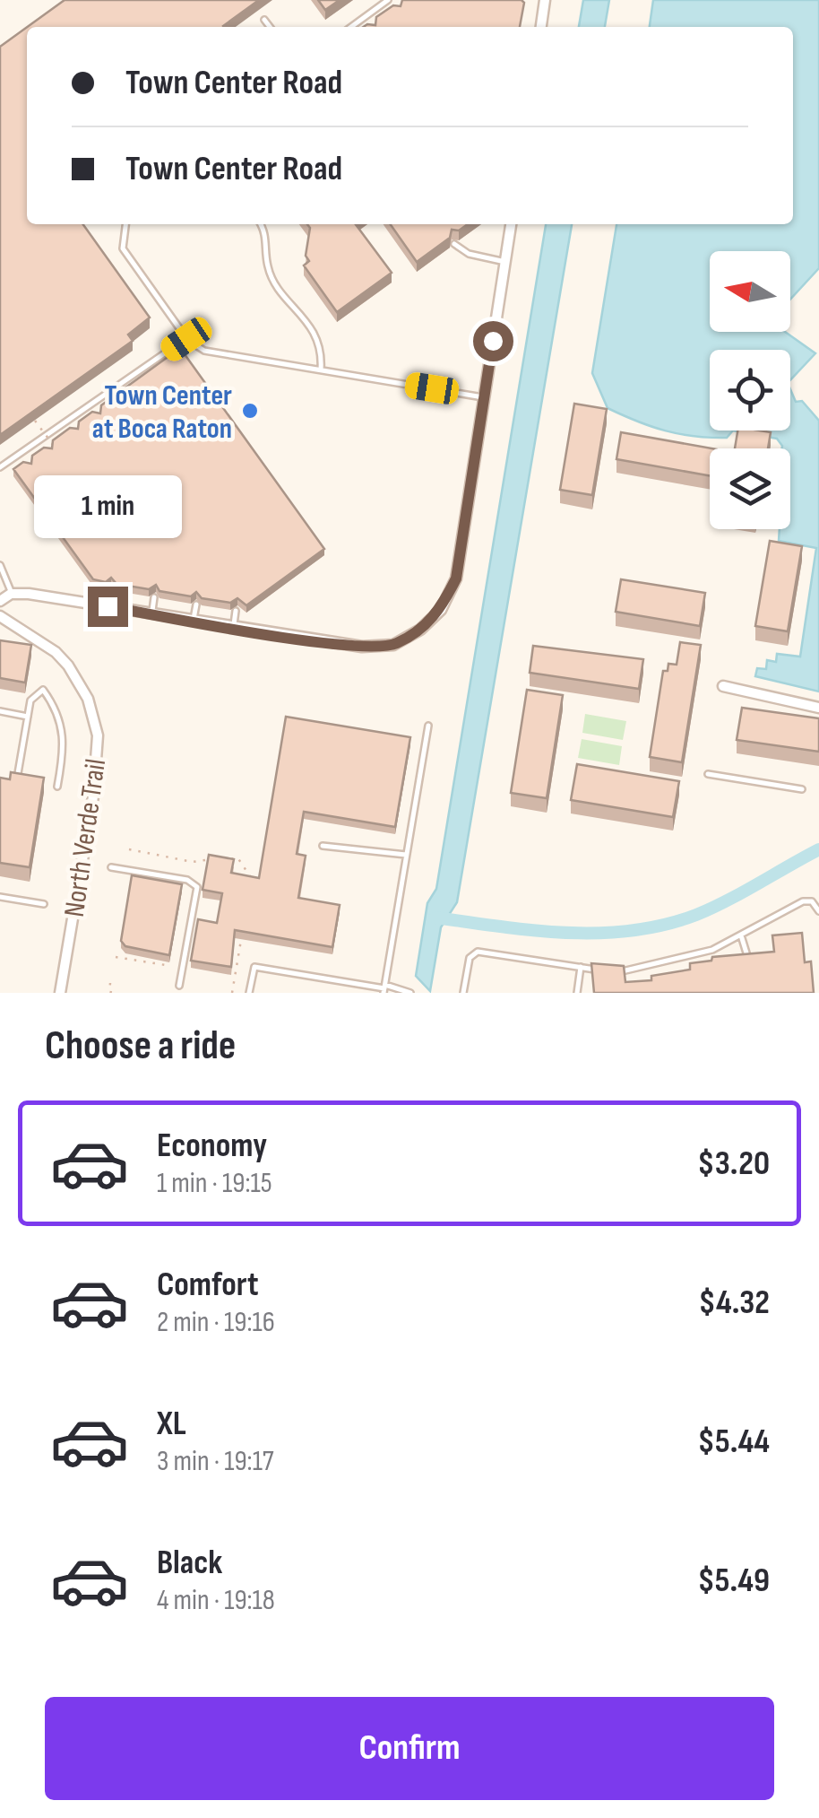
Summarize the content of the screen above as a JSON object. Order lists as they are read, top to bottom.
{
  "streets": {
    "street": ["North Verde Trail"]
  },
  "places": ["Town Center at Boca Raton"],
  "north": "left",
  "page": {
    "banner": ["Town Center Road", "Town Center Road"],
    "bubble": "1 min",
    "heading": "Choose a ride",
    "list": [
      {
        "name": "Economy",
        "note": "1 min · 19:15",
        "value": "$3.20"
      },
      {
        "name": "Comfort",
        "note": "2 min · 19:16",
        "value": "$4.32"
      },
      {
        "name": "XL",
        "note": "3 min · 19:17",
        "value": "$5.44"
      },
      {
        "name": "Black",
        "note": "4 min · 19:18",
        "value": "$5.49"
      }
    ],
    "buttons": "Confirm"
  }
}
